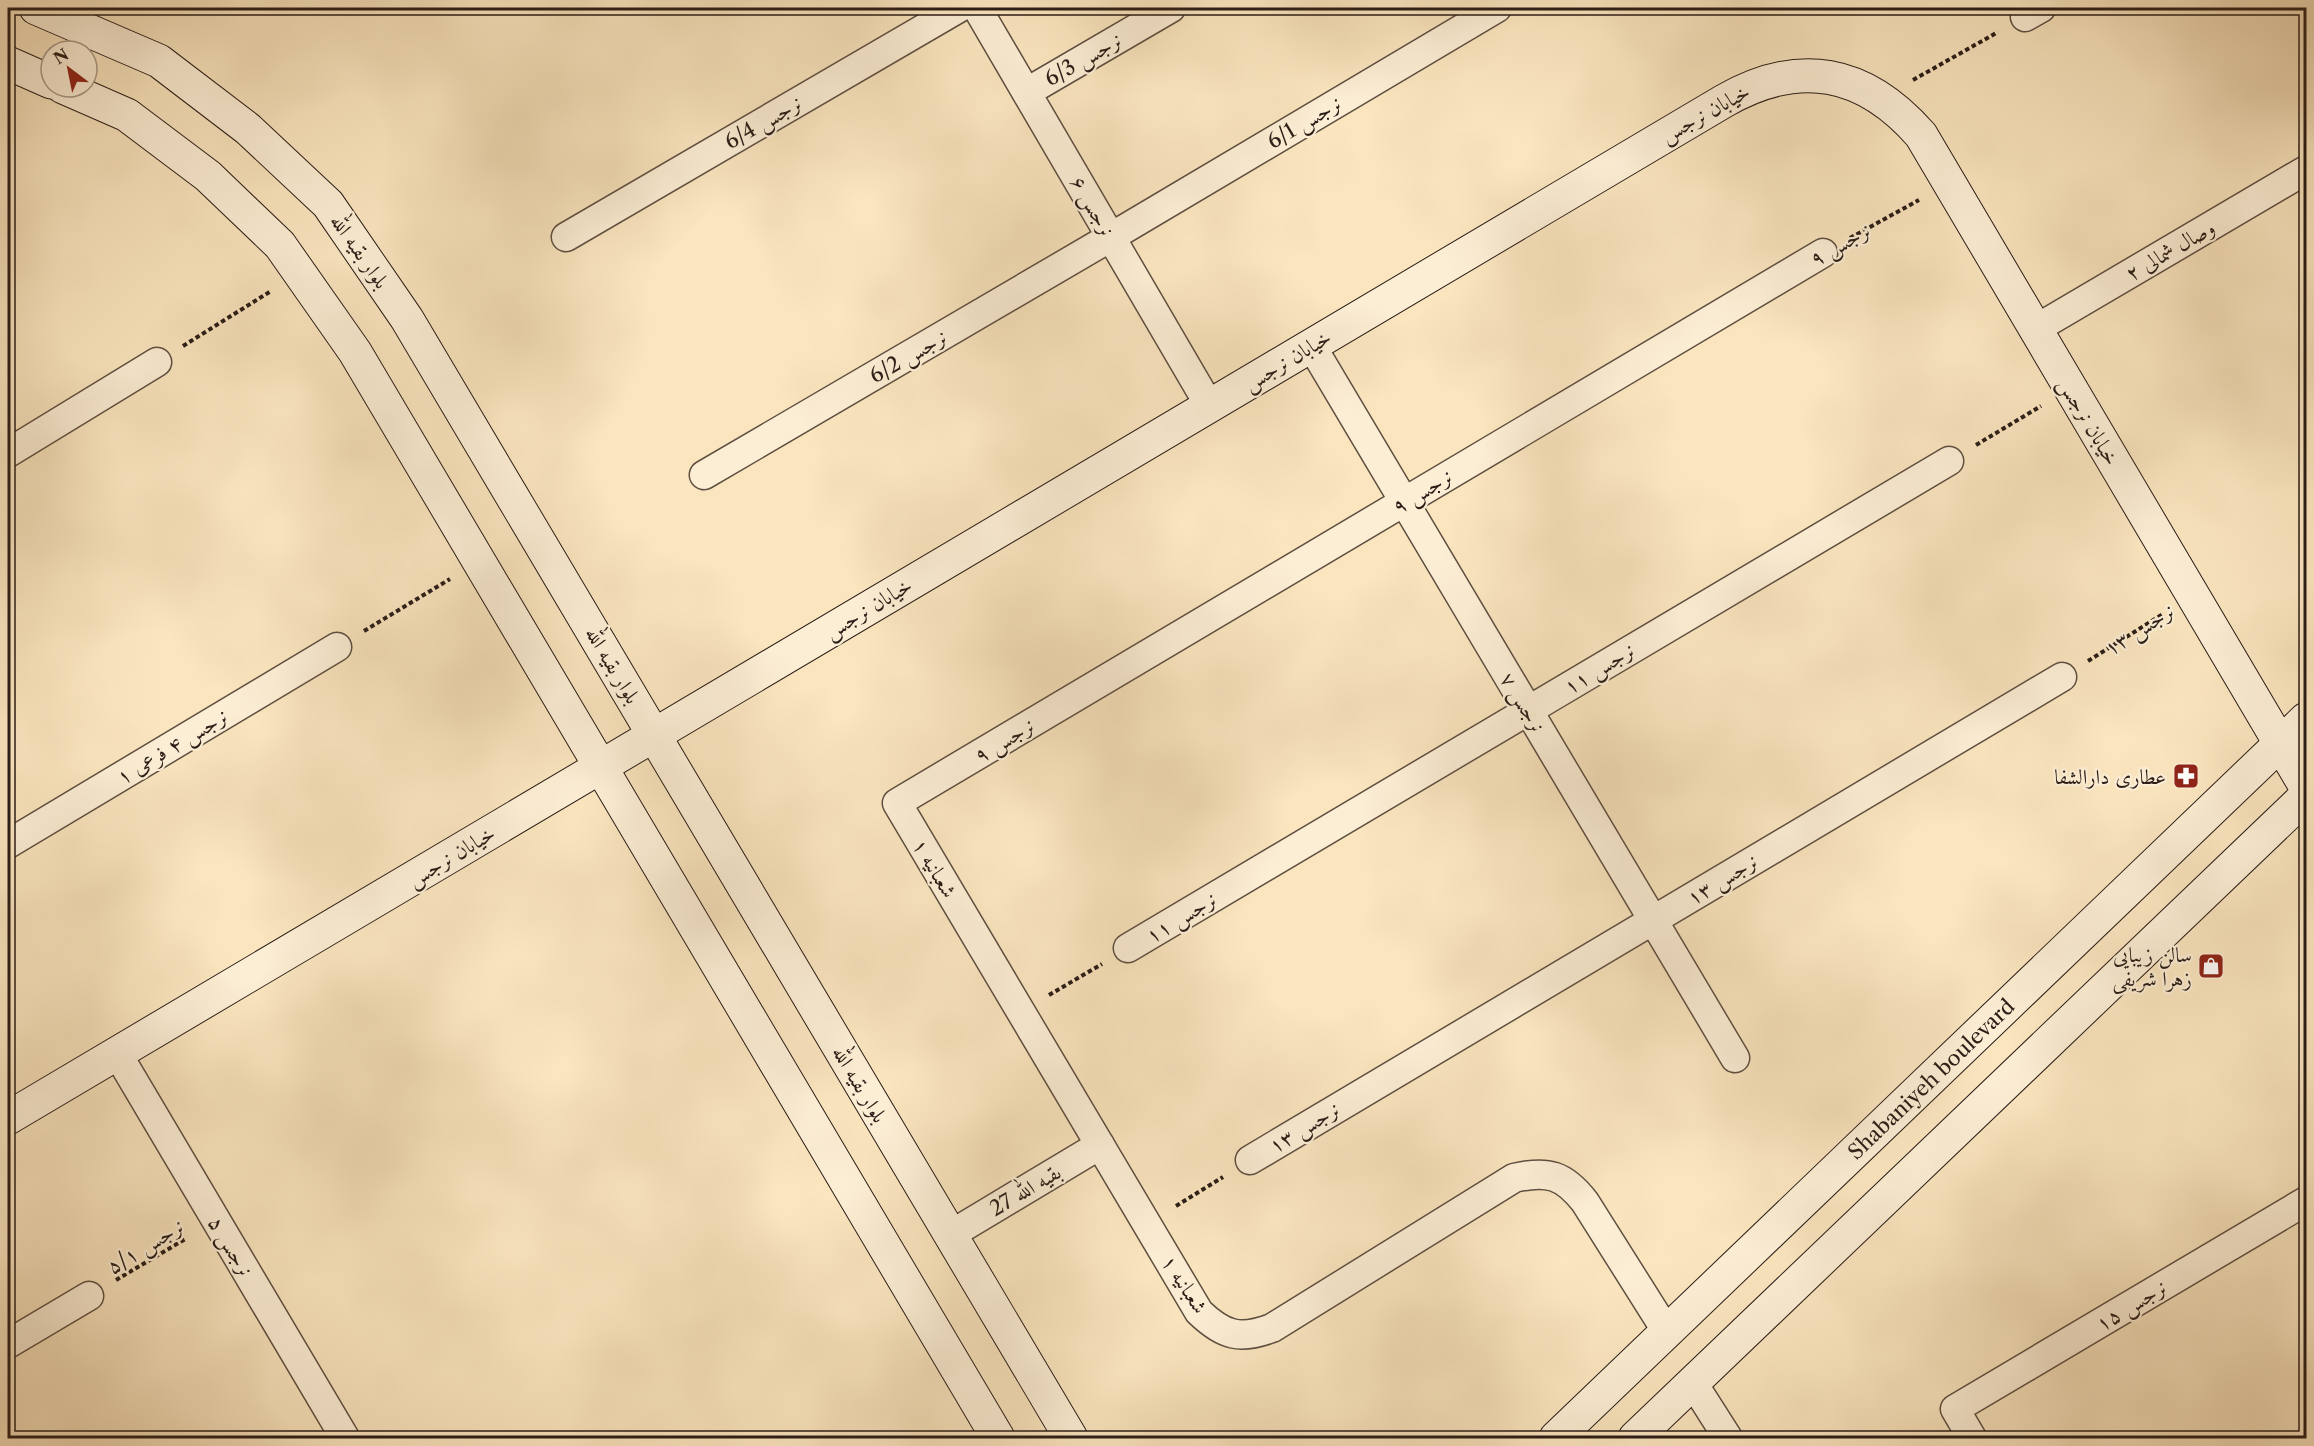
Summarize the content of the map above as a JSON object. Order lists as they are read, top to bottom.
{
  "streets": {
    "street": [
      "نرجس 6/3",
      "خیابان نرجس",
      "نرجس 6/4",
      "نرجس 6/1",
      "نرجس ۶",
      "نرجس ۹",
      "وصال شمالی ۲",
      "بلوار بقیه الله",
      "نرجس 6/2",
      "نرجس ۱۳",
      "نرجس ۱۱",
      "نرجس ۷",
      "نرجس ۴ فرعی ۱",
      "شعبانیه ۱",
      "Shabaniyeh boulevard",
      "بقیه الله 27",
      "نرجس ۵",
      "نرجس ۱۵"
    ],
    "path": ["نرجس ۵/۱"]
  },
  "crossings": [
    ["نرجس 6/3", "نرجس ۶"],
    ["خیابان نرجس", "نرجس ۶"],
    ["خیابان نرجس", "نرجس ۹"],
    ["خیابان نرجس", "وصال شمالی ۲"],
    ["خیابان نرجس", "بلوار بقیه الله"],
    ["خیابان نرجس", "نرجس ۱۳"],
    ["خیابان نرجس", "نرجس ۷"],
    ["خیابان نرجس", "Shabaniyeh boulevard"],
    ["خیابان نرجس", "نرجس ۵"],
    ["نرجس 6/1", "نرجس ۶"],
    ["نرجس 6/1", "نرجس 6/2"],
    ["نرجس ۶", "نرجس 6/2"],
    ["نرجس ۹", "نرجس ۷"],
    ["نرجس ۹", "شعبانیه ۱"],
    ["بلوار بقیه الله", "بقیه الله 27"],
    ["نرجس ۱۳", "نرجس ۷"],
    ["نرجس ۱۱", "نرجس ۷"],
    ["شعبانیه ۱", "Shabaniyeh boulevard"],
    ["شعبانیه ۱", "بقیه الله 27"],
    ["نرجس ۵/۱", "نرجس ۵"]
  ],
  "places": {
    "pharmacy": ["عطاری دارالشفا"],
    "shop": ["سالن زیبایی زهرا شریفی"]
  },
  "north": "top left"
}
